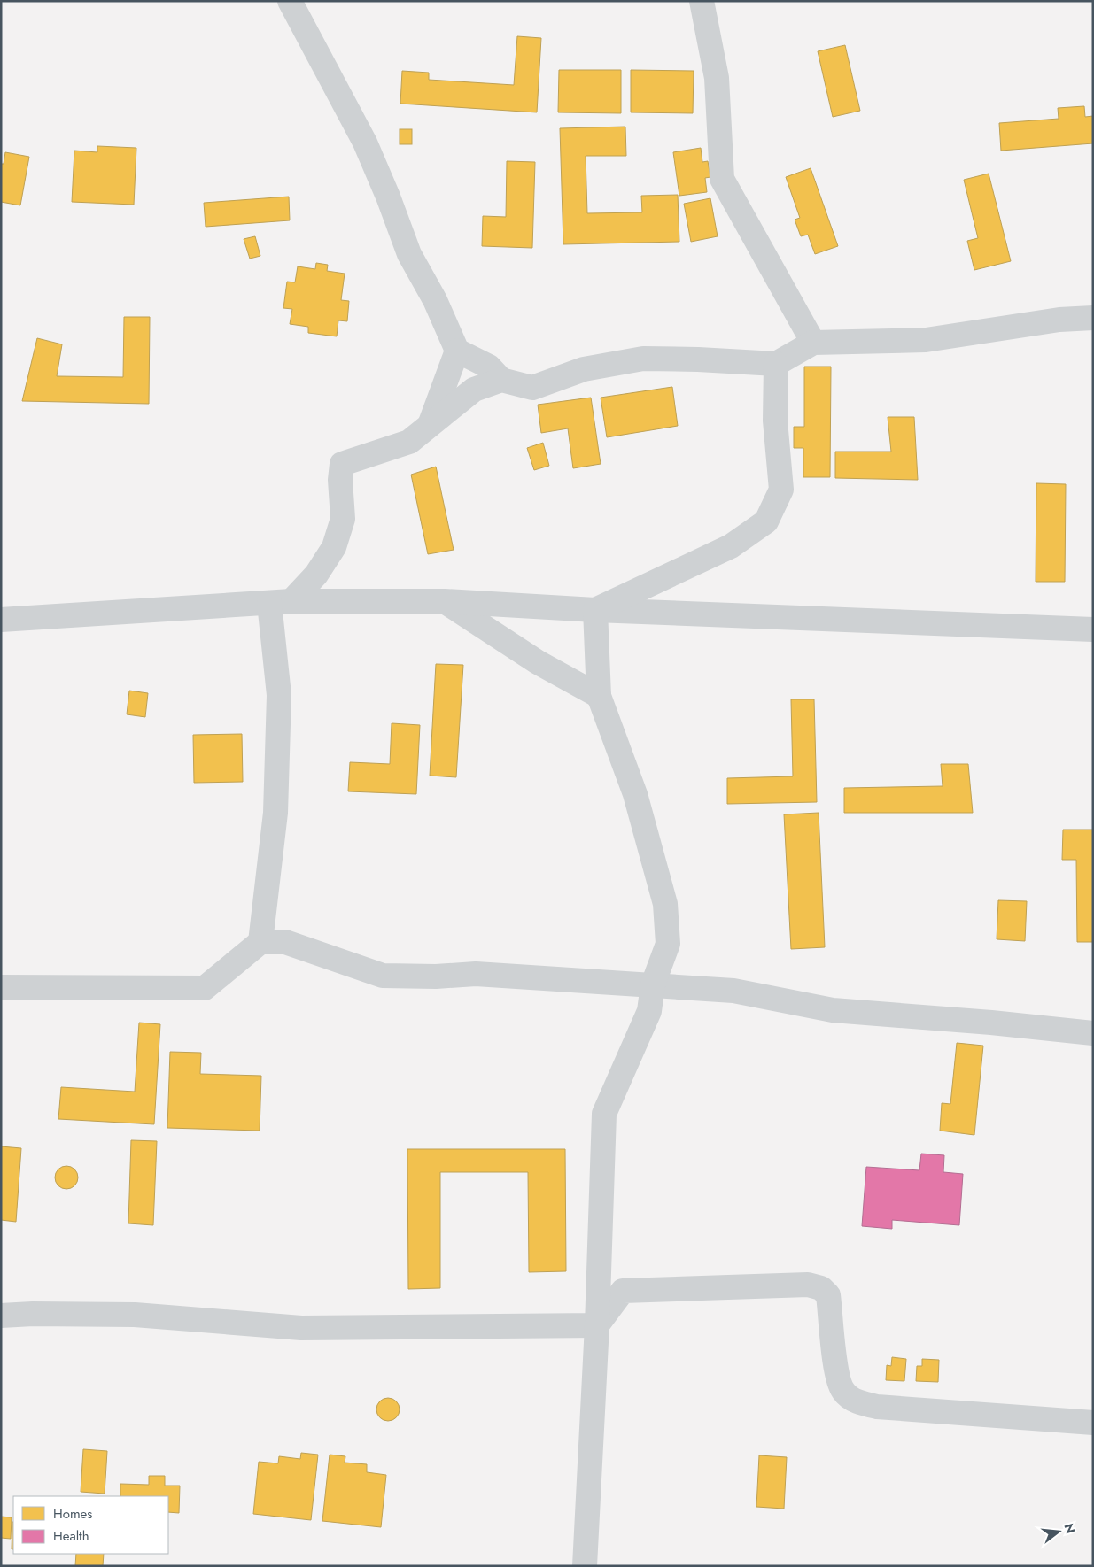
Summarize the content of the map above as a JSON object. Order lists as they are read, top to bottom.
{
  "legend": ["Homes", "Health"],
  "north": "right"
}
